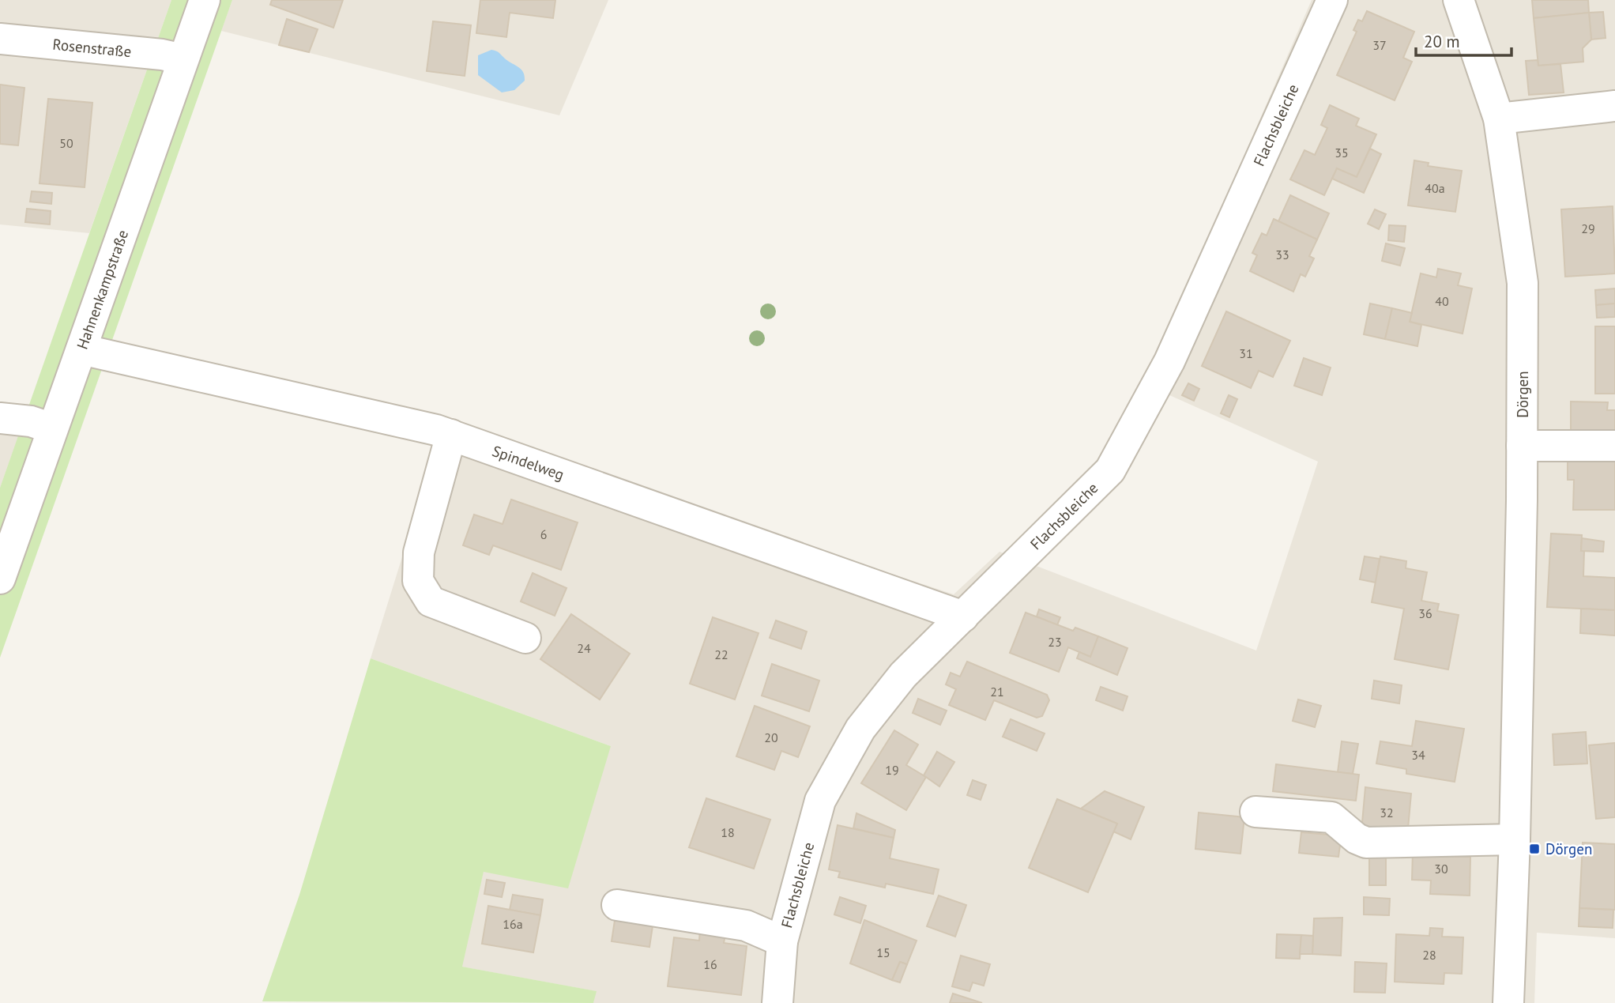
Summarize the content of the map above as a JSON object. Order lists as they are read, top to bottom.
{
  "streets": {
    "street": [
      "Rosenstraße",
      "Flachsbleiche",
      "Hahnenkampstraße",
      "Dörgen",
      "Spindelweg"
    ]
  },
  "crossings": [
    ["Rosenstraße", "Hahnenkampstraße"],
    ["Flachsbleiche", "Spindelweg"],
    ["Hahnenkampstraße", "Spindelweg"]
  ],
  "places": {
    "transit": ["Dörgen"]
  },
  "house_numbers": [
    "37",
    "50",
    "35",
    "40a",
    "29",
    "33",
    "40",
    "31",
    "6",
    "36",
    "23",
    "24",
    "22",
    "21",
    "20",
    "34",
    "19",
    "32",
    "18",
    "30",
    "16a",
    "15",
    "28",
    "16"
  ],
  "scale_bar": "20 m"
}
